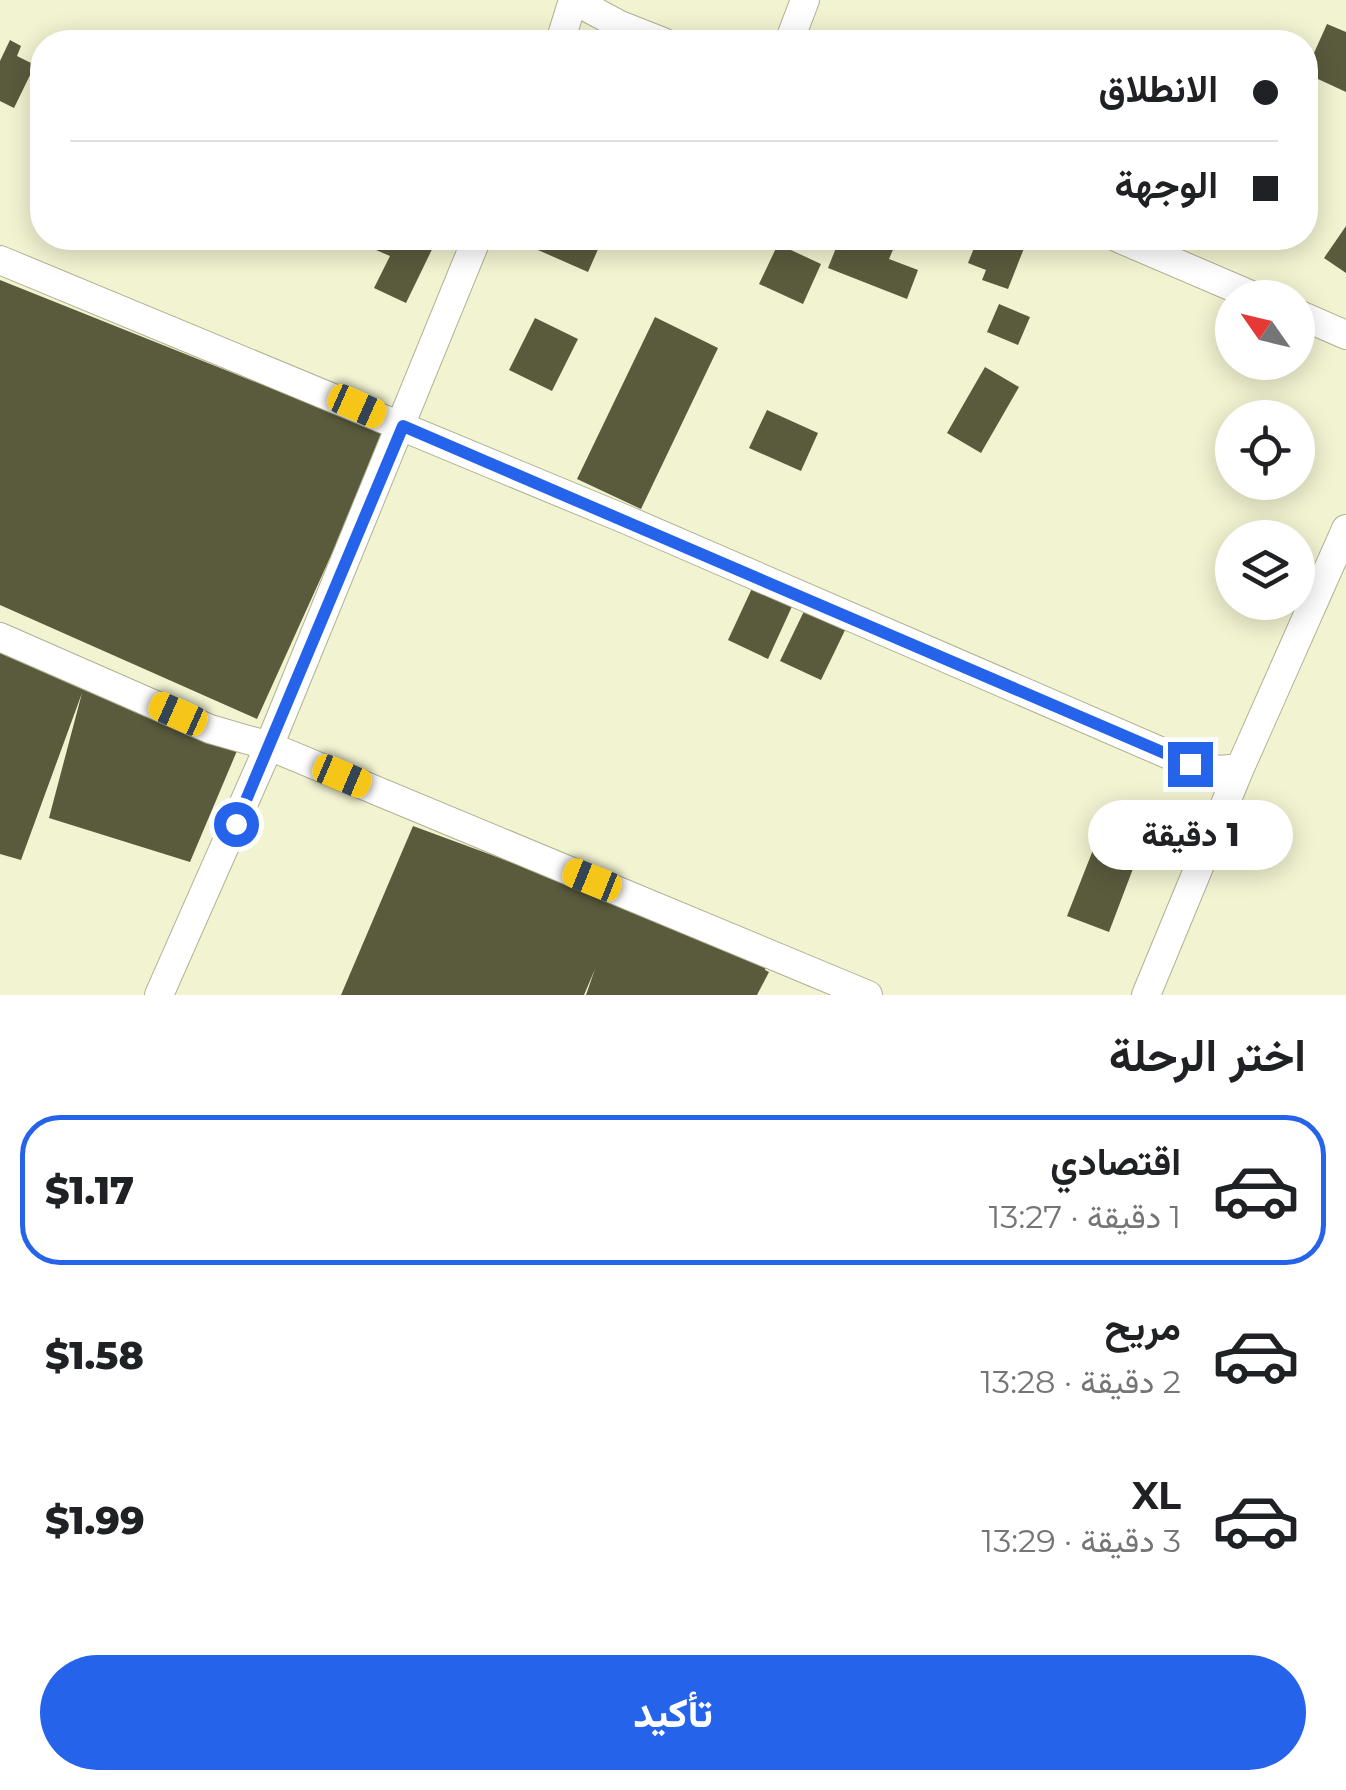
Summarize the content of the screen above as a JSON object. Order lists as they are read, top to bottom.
{
  "north": "top left",
  "page": {
    "banner": ["الانطلاق", "الوجهة"],
    "bubble": "1 دقيقة",
    "heading": "اختر الرحلة",
    "list": [
      {
        "name": "اقتصادي",
        "note": "1 دقيقة · 13:27",
        "value": "$1.17"
      },
      {
        "name": "مريح",
        "note": "2 دقيقة · 13:28",
        "value": "$1.58"
      },
      {
        "name": "XL",
        "note": "3 دقيقة · 13:29",
        "value": "$1.99"
      }
    ],
    "buttons": "تأكيد"
  }
}
